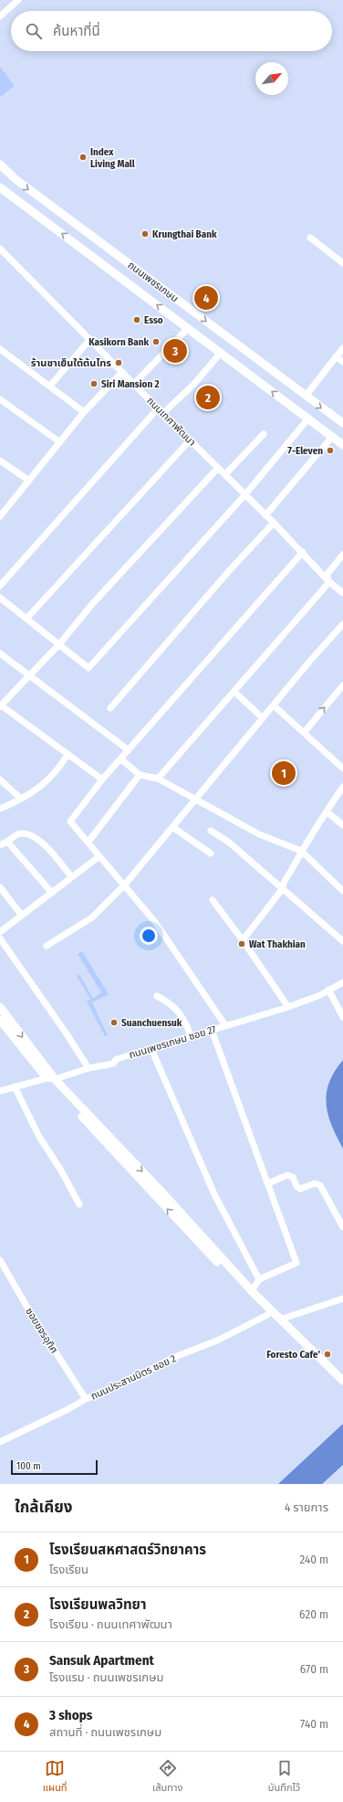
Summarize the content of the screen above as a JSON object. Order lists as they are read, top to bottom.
{
  "streets": {
    "main road": ["ถนนเพชรเกษม"],
    "street": [
      "ถนนเทศาพัฒนา",
      "ถนนเพชรเกษม ซอย 27",
      "ซอยขจรอุทิศ",
      "ถนนประสานมิตร ซอย 2"
    ]
  },
  "crossings": [
    ["ซอยขจรอุทิศ", "ถนนประสานมิตร ซอย 2"]
  ],
  "places": [
    "Index Living Mall",
    "Krungthai Bank",
    "Esso",
    "Kasikorn Bank",
    "ร้านชาเย็นใต้ต้นไทร",
    "Siri Mansion 2",
    "7-Eleven",
    "Wat Thakhian",
    "Suanchuensuk",
    "Foresto Cafe'"
  ],
  "scale_bar": "100 m",
  "north": "top right",
  "page": {
    "search": "ค้นหาที่นี่",
    "pins": [
      "4",
      "3",
      "2",
      "1"
    ],
    "scale": "100 m",
    "heading": ["ใกล้เคียง", "4 รายการ"],
    "list": [
      {
        "mark": "1",
        "name": "โรงเรียนสหศาสตร์วิทยาคาร",
        "note": "โรงเรียน",
        "value": "240 m"
      },
      {
        "mark": "2",
        "name": "โรงเรียนพลวิทยา",
        "note": "โรงเรียน · ถนนเทศาพัฒนา",
        "value": "620 m"
      },
      {
        "mark": "3",
        "name": "Sansuk Apartment",
        "note": "โรงแรม · ถนนเพชรเกษม",
        "value": "670 m"
      },
      {
        "mark": "4",
        "name": "3 shops",
        "note": "สถานที่ · ถนนเพชรเกษม",
        "value": "740 m"
      }
    ],
    "nav": ["แผนที่", "เส้นทาง", "บันทึกไว้"]
  }
}
